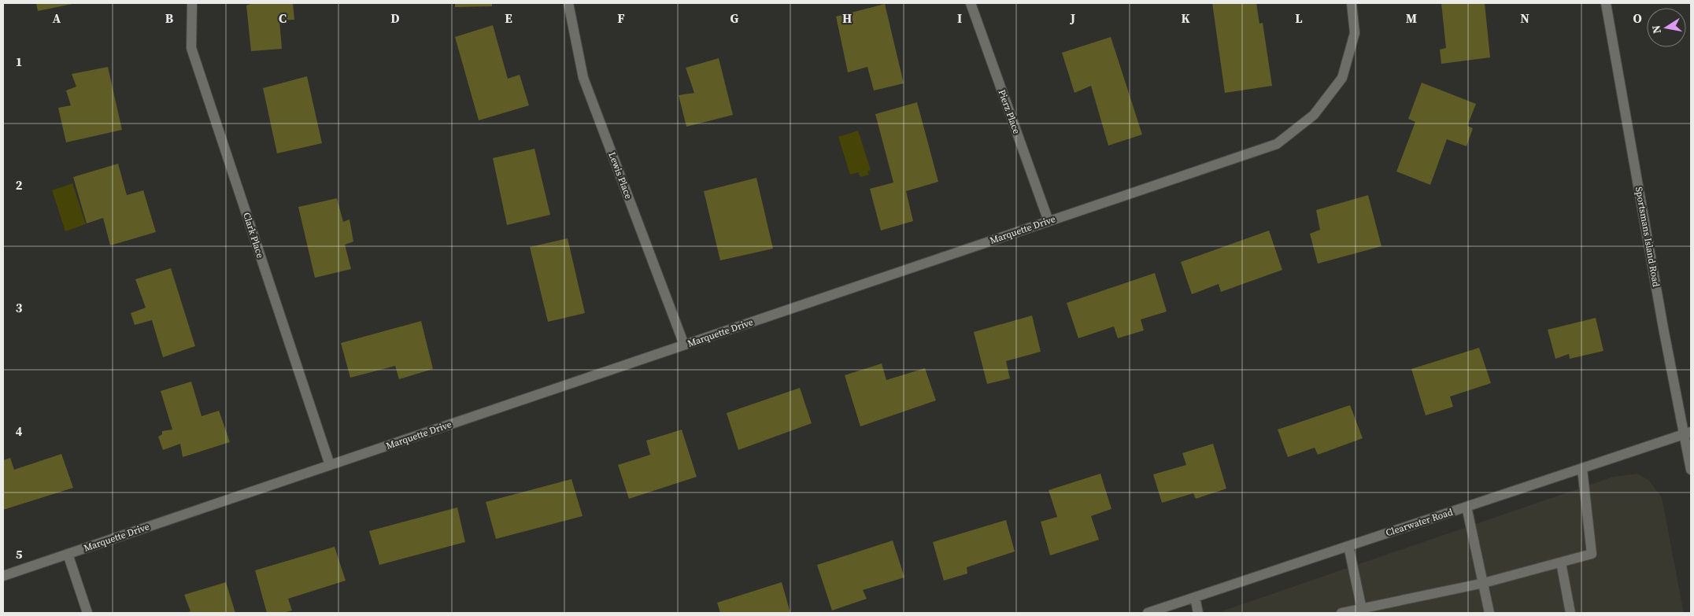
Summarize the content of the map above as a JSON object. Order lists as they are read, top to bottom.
{
  "streets": {
    "street": [
      "Pierz Place",
      "Lewis Place",
      "Marquette Drive",
      "Clark Place",
      "Sportsmans Island Road",
      "Clearwater Road"
    ]
  },
  "crossings": [
    ["Pierz Place", "Marquette Drive"],
    ["Lewis Place", "Marquette Drive"],
    ["Marquette Drive", "Clark Place"],
    ["Sportsmans Island Road", "Clearwater Road"]
  ],
  "north": "left",
  "grid": {
    "columns": [
      "A",
      "B",
      "C",
      "D",
      "E",
      "F",
      "G",
      "H",
      "I",
      "J",
      "K",
      "L",
      "M",
      "N",
      "O"
    ],
    "rows": [
      "1",
      "2",
      "3",
      "4",
      "5"
    ]
  }
}
